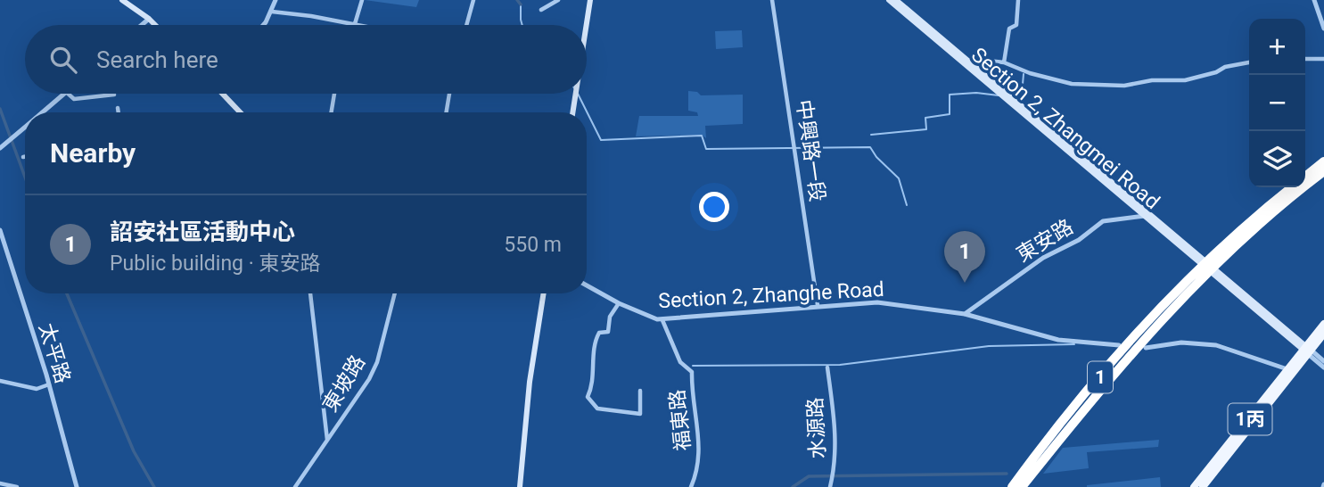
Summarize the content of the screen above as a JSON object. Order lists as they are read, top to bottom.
{
  "streets": {
    "highway": ["1"],
    "main road": ["Section 2, Zhangmei Road", "1丙"],
    "street": [
      "中興路一段",
      "東安路",
      "Section 2, Zhanghe Road",
      "太平路",
      "東坡路",
      "福東路",
      "水源路"
    ]
  },
  "crossings": [
    ["Section 2, Zhangmei Road", "東安路"],
    ["Section 2, Zhangmei Road", "1丙"],
    ["中興路一段", "Section 2, Zhanghe Road"],
    ["東安路", "Section 2, Zhanghe Road"],
    ["Section 2, Zhanghe Road", "福東路"]
  ],
  "page": {
    "map_buttons": ["+", "−"],
    "search": "Search here",
    "heading": "Nearby",
    "list": [
      {
        "mark": "1",
        "name": "詔安社區活動中心",
        "note": "Public building · 東安路",
        "value": "550 m"
      }
    ],
    "pins": "1"
  }
}
